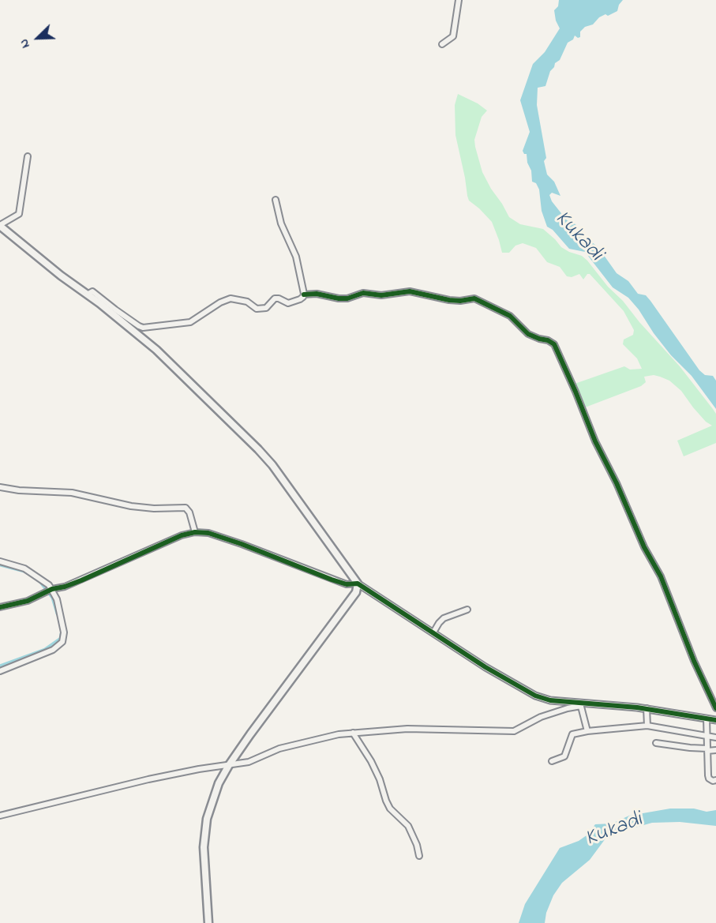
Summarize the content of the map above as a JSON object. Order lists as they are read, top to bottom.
{
  "water": ["Kukadi"],
  "north": "bottom left"
}
